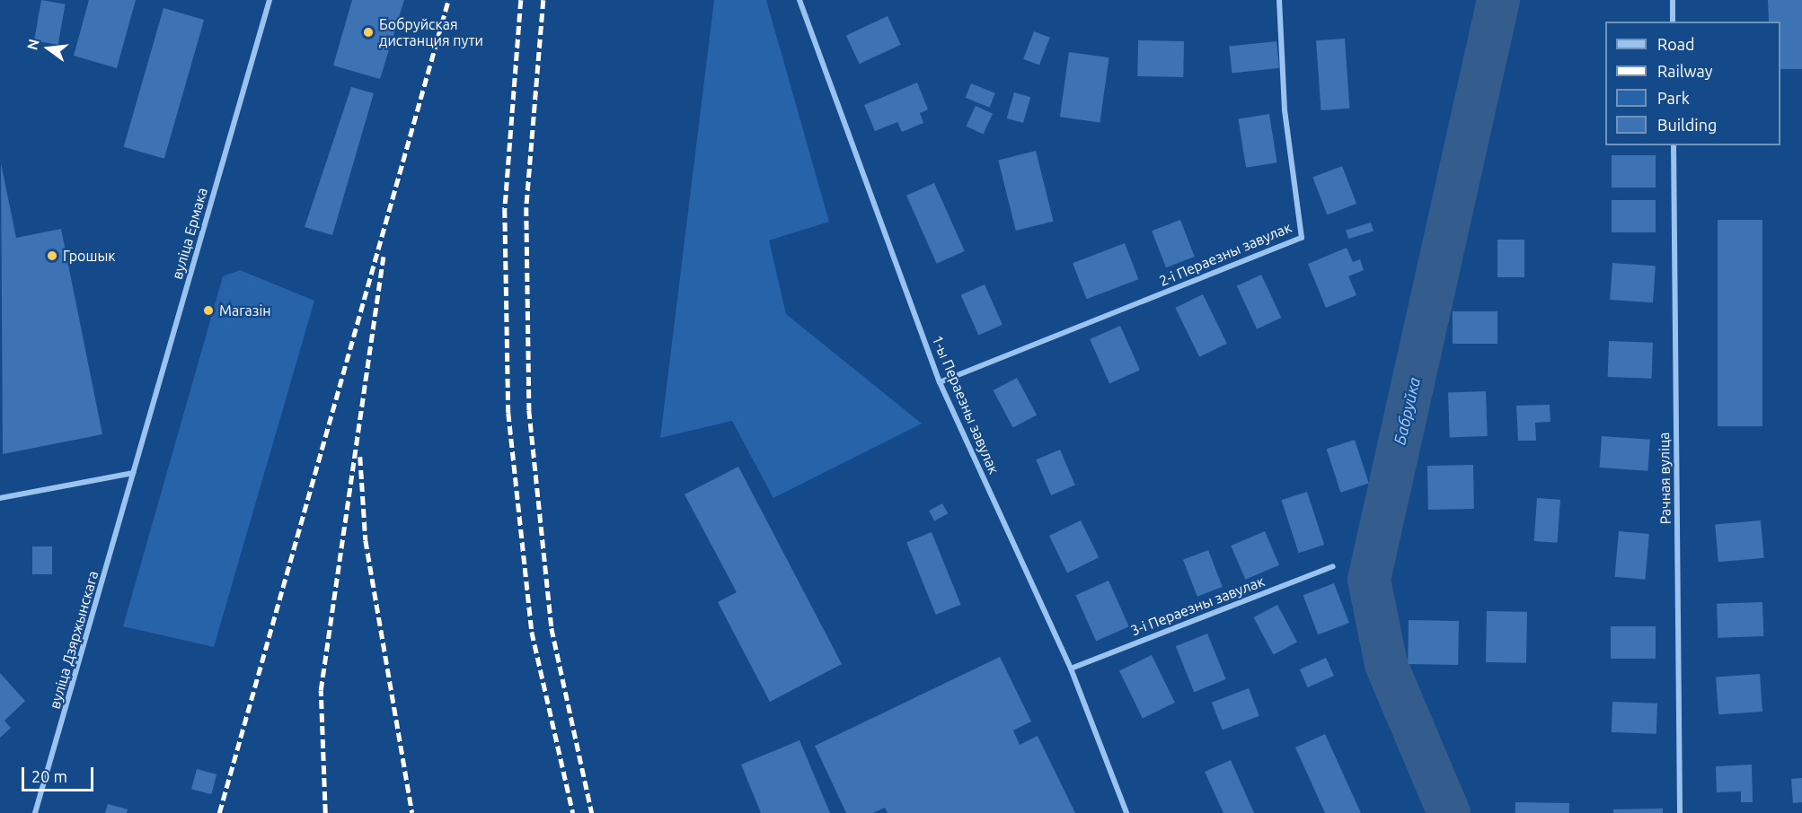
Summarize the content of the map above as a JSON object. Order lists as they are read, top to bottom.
{
  "streets": {
    "street": [
      "вуліца Ермака",
      "2-і Пераезны завулак",
      "1-ы Пераезны завулак",
      "Рачная вуліца",
      "3-і Пераезны завулак",
      "вуліца Дзяржынскага"
    ]
  },
  "crossings": [
    ["вуліца Ермака", "вуліца Дзяржынскага"],
    ["2-і Пераезны завулак", "1-ы Пераезны завулак"],
    ["1-ы Пераезны завулак", "3-і Пераезны завулак"]
  ],
  "water": ["Бабруйка"],
  "places": ["Бобруйская дистанция пути", "Грошык", "Магазін"],
  "legend": [
    "Road",
    "Railway",
    "Park",
    "Building"
  ],
  "scale_bar": "20 m",
  "north": "left"
}
